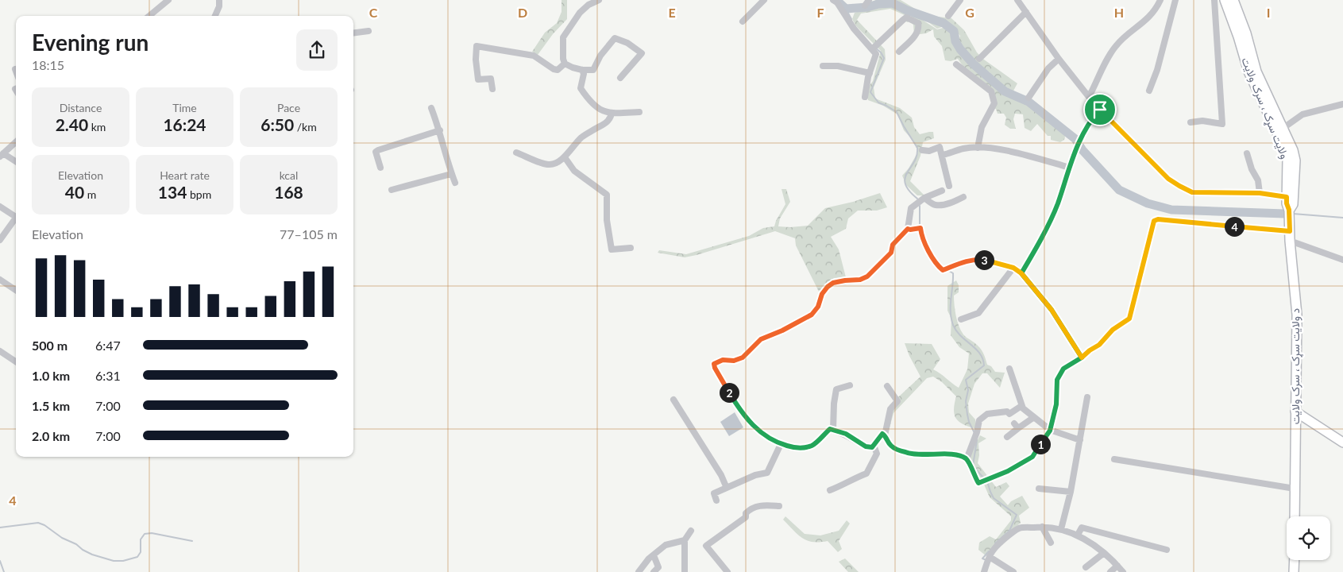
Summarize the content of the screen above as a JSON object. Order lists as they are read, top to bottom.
{
  "streets": {
    "main road": ["ولایت سړک ، سرک ولایت", "د ولایت سړک ، سرک ولایت"]
  },
  "crossings": [
    ["ولایت سړک ، سرک ولایت", "د ولایت سړک ، سرک ولایت"]
  ],
  "page": {
    "heading": ["Evening run", "18:15"],
    "stats": [
      ["Distance", "2.40 km"],
      ["Time", "16:24"],
      ["Pace", "6:50 /km"],
      ["Elevation", "40 m"],
      ["Heart rate", "134 bpm"],
      ["kcal", "168"]
    ],
    "pins": [
      "4",
      "3",
      "2",
      "1"
    ],
    "chart": ["Elevation", "77–105 m"],
    "list": [
      {
        "name": "500 m",
        "note": "6:47"
      },
      {
        "name": "1.0 km",
        "note": "6:31"
      },
      {
        "name": "1.5 km",
        "note": "7:00"
      },
      {
        "name": "2.0 km",
        "note": "7:00"
      }
    ]
  },
  "grid": {
    "columns": [
      "C",
      "D",
      "E",
      "F",
      "G",
      "H",
      "I"
    ],
    "rows": ["4"]
  }
}
